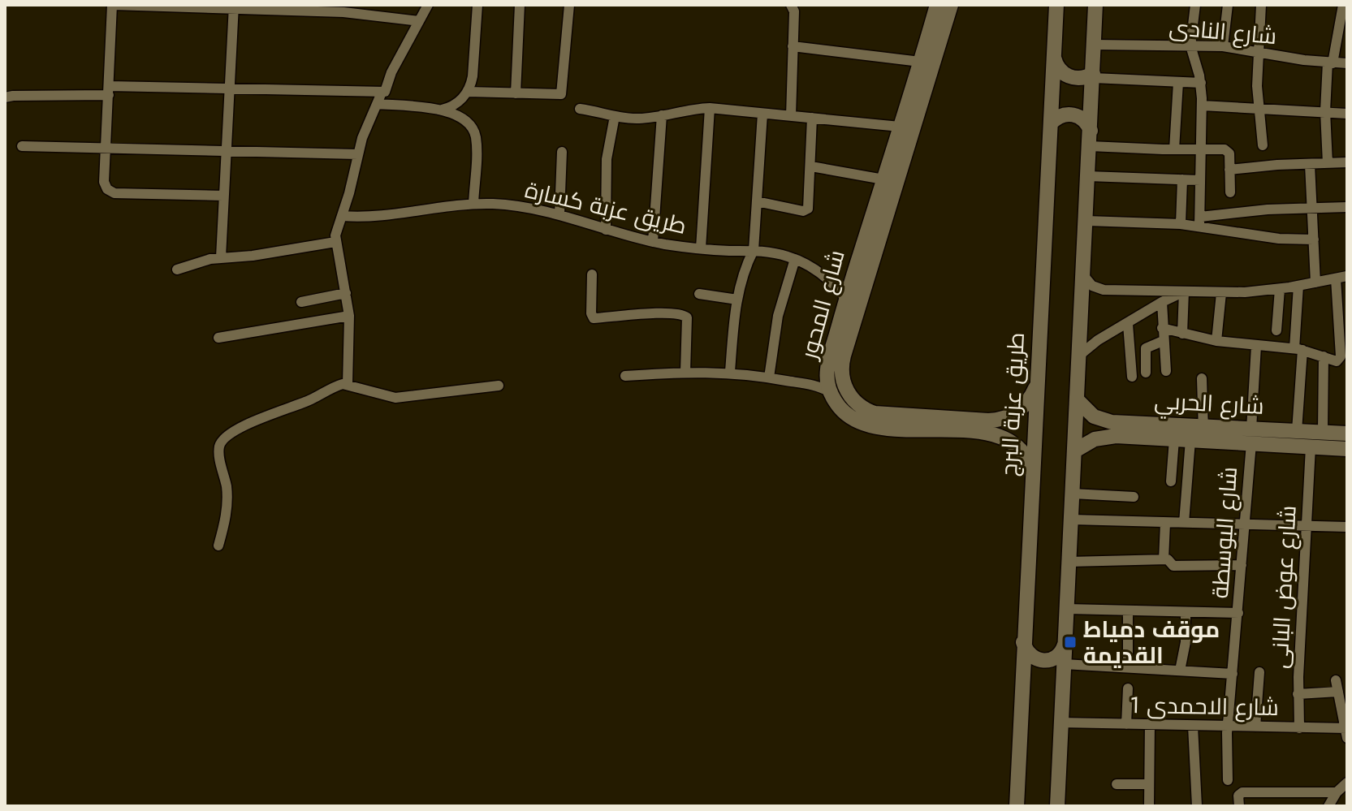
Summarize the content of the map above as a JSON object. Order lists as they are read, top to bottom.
{
  "streets": {
    "street": [
      "شارع النادى",
      "طريق عزبة كسارة",
      "شارع المحور",
      "شارع الحربي",
      "طريق عزبة البرج",
      "شارع البوسطة",
      "شارع عوض البانى",
      "شارع الاحمدى 1"
    ]
  },
  "crossings": [
    ["طريق عزبة كسارة", "شارع المحور"],
    ["شارع المحور", "طريق عزبة البرج"],
    ["شارع الحربي", "شارع البوسطة"],
    ["شارع الحربي", "شارع عوض البانى"],
    ["شارع البوسطة", "شارع الاحمدى 1"],
    ["شارع عوض البانى", "شارع الاحمدى 1"]
  ],
  "places": {
    "transit": ["موقف دمياط القديمة"]
  }
}
